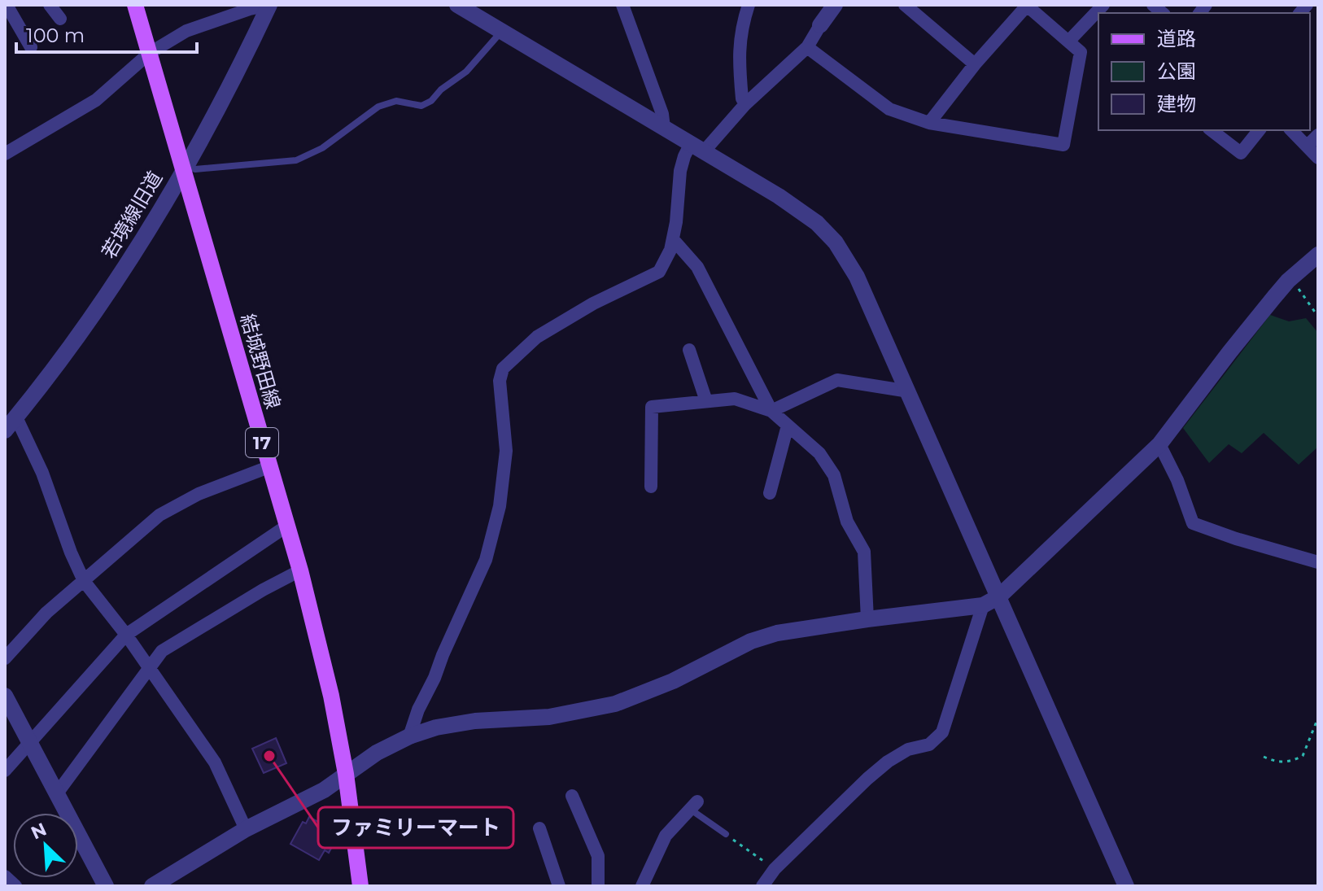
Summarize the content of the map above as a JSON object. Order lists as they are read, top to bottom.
{
  "streets": {
    "main road": ["結城野田線", "17"],
    "street": ["若境線旧道"]
  },
  "crossings": [
    ["若境線旧道", "結城野田線"]
  ],
  "places": ["ファミリーマート"],
  "legend": ["道路", "公園", "建物"],
  "scale_bar": "100 m",
  "north": "top left"
}
